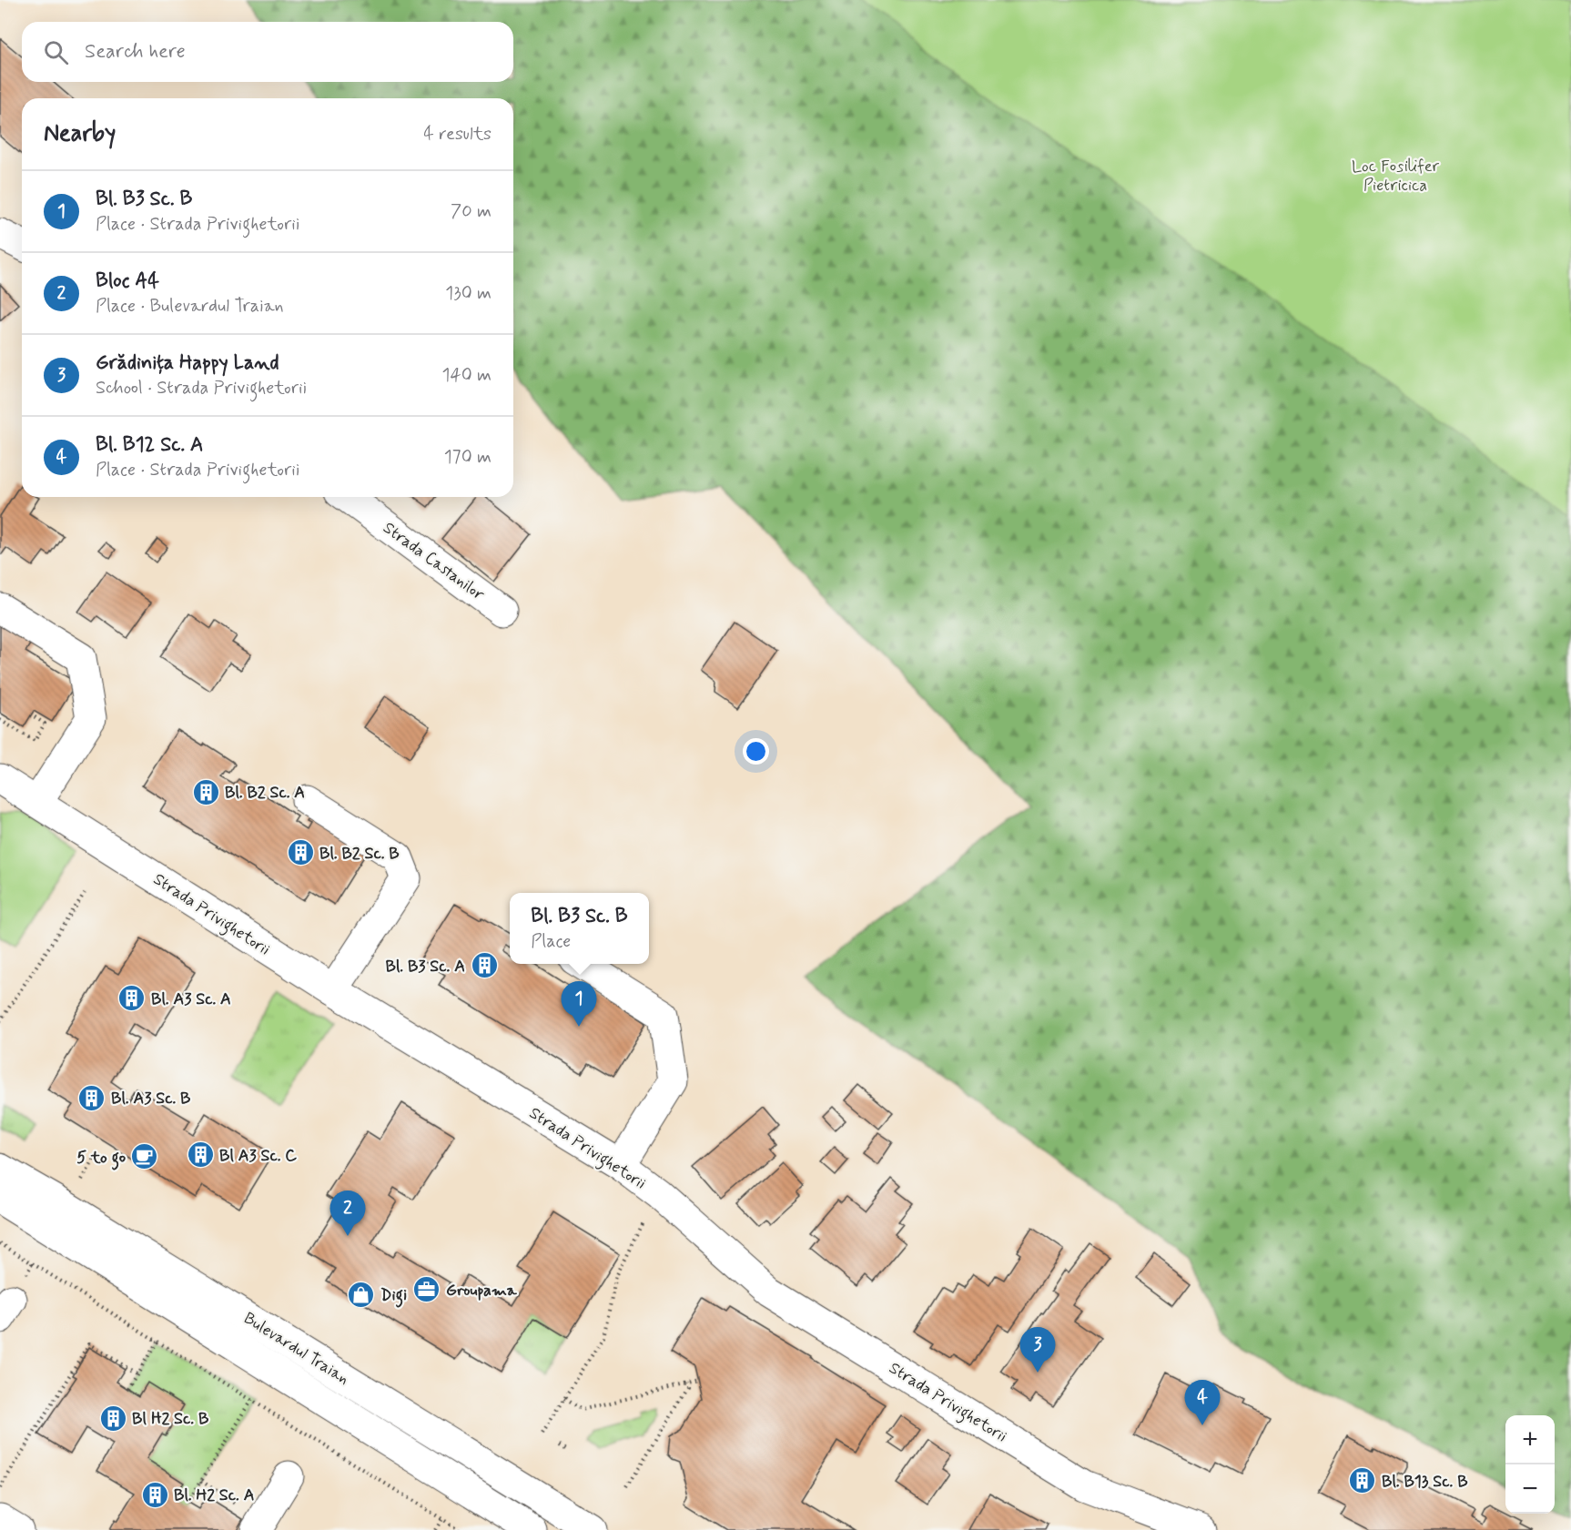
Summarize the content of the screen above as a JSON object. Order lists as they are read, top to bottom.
{
  "streets": {
    "street": ["Strada Castanilor", "Strada Privighetorii", "Bulevardul Traian"]
  },
  "parks": ["Loc Fosilifer Pietricica"],
  "places": {
    "building": [
      "Bl. B2 Sc. A",
      "Bl. B2 Sc. B",
      "Bl. B3 Sc. A",
      "Bl. A3 Sc. A",
      "Bl. A3 Sc. B",
      "Bl A3 Sc. C",
      "Bl H2 Sc. B",
      "Bl. B13 Sc. B",
      "Bl. H2 Sc. A"
    ],
    "cafe": ["5 to go"],
    "office": ["Groupama"],
    "shop": ["Digi"]
  },
  "page": {
    "search": "Search here",
    "heading": ["Nearby", "4 results"],
    "list": [
      {
        "mark": "1",
        "name": "Bl. B3 Sc. B",
        "note": "Place · Strada Privighetorii",
        "value": "70 m"
      },
      {
        "mark": "2",
        "name": "Bloc A4",
        "note": "Place · Bulevardul Traian",
        "value": "130 m"
      },
      {
        "mark": "3",
        "name": "Grădinița Happy Land",
        "note": "School · Strada Privighetorii",
        "value": "140 m"
      },
      {
        "mark": "4",
        "name": "Bl. B12 Sc. A",
        "note": "Place · Strada Privighetorii",
        "value": "170 m"
      }
    ],
    "popup": ["Bl. B3 Sc. B", "Place"],
    "pins": [
      "1",
      "2",
      "3",
      "4"
    ],
    "map_buttons": ["+", "−"]
  }
}
